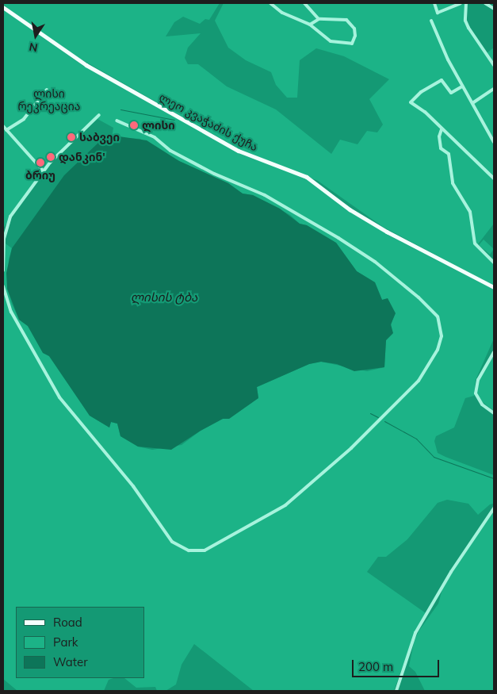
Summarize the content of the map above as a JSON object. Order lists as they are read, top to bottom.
{
  "streets": {
    "main road": ["ლეო კვაჭაძის ქუჩა"]
  },
  "water": ["ლისის ტბა"],
  "parks": ["ლისი რეკრეაცია"],
  "places": [
    "ლისი",
    "საბვეი",
    "დანკინ'",
    "ბრიუ"
  ],
  "legend": ["Road", "Park", "Water"],
  "scale_bar": "200 m",
  "north": "bottom"
}
